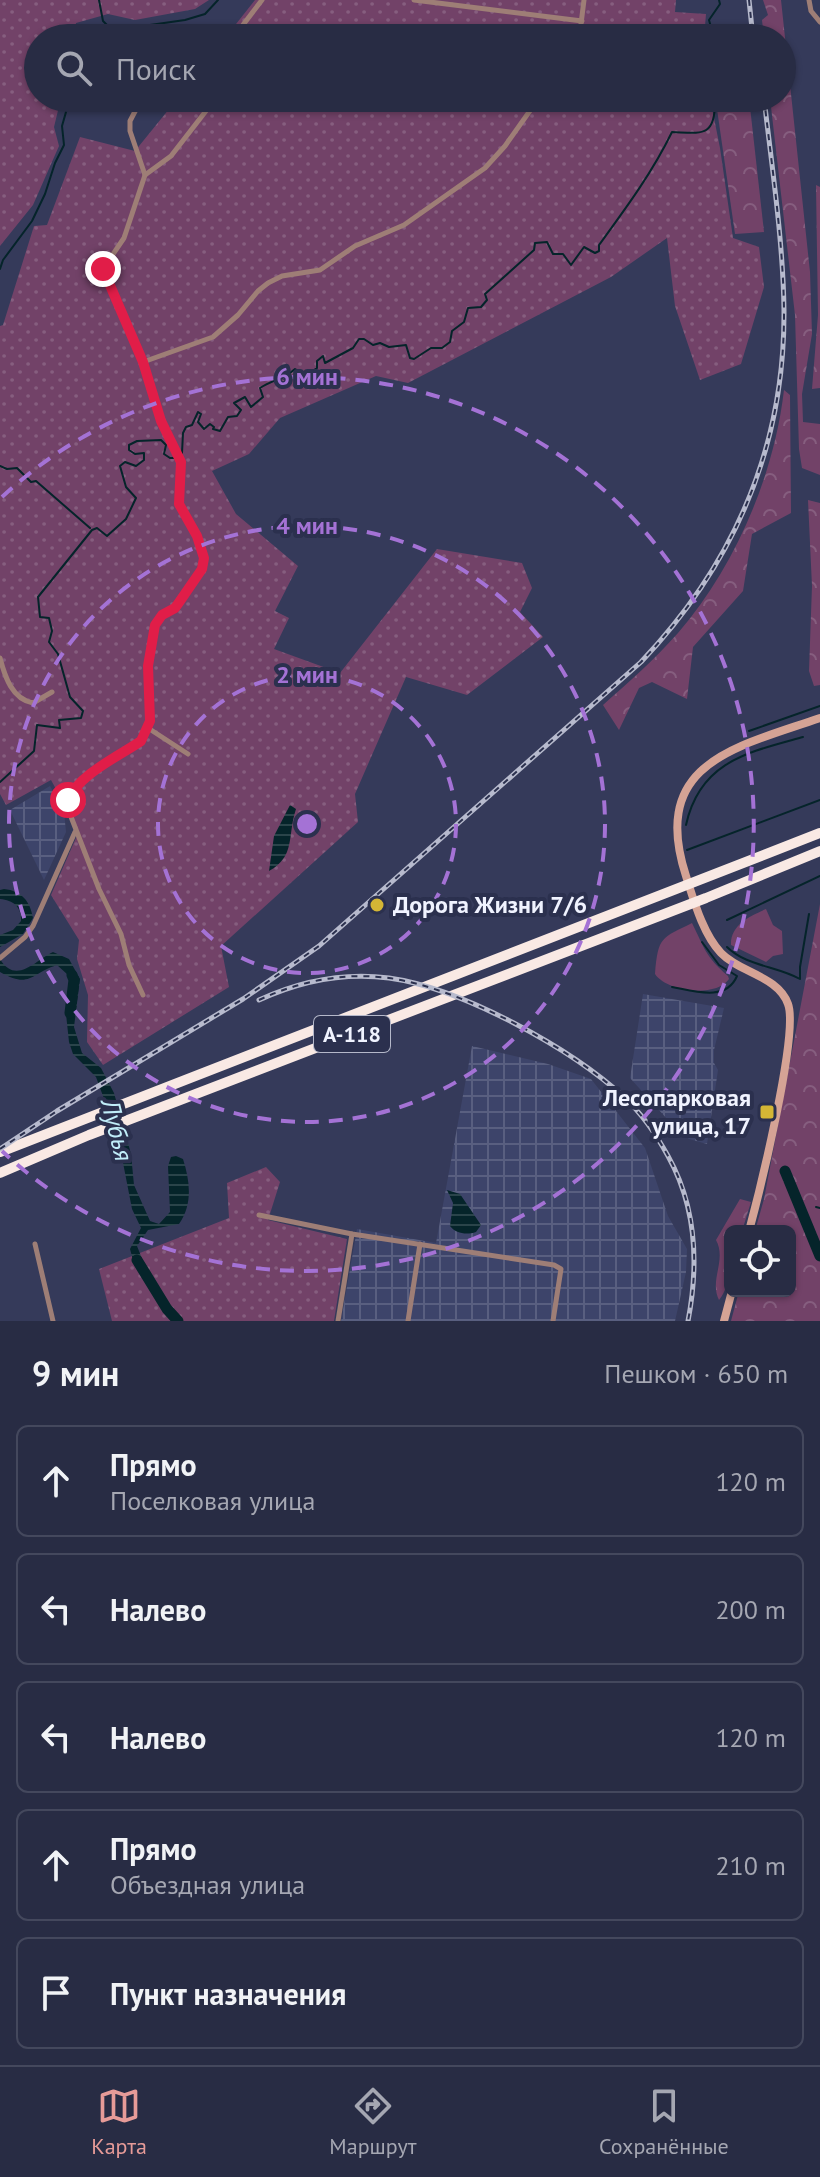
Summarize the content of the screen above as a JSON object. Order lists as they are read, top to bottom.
{
  "streets": {
    "highway": ["А-118"]
  },
  "water": ["Лубья"],
  "places": {
    "other": ["Дорога Жизни 7/6"],
    "transit": ["Лесопарковая улица, 17"]
  },
  "page": {
    "search": "Поиск",
    "heading": ["9 мин", "Пешком · 650 m"],
    "list": [
      ["Прямо", "Поселковая улица", "120 m"],
      ["Налево", "200 m"],
      ["Налево", "120 m"],
      ["Прямо", "Объездная улица", "210 m"],
      "Пункт назначения"
    ],
    "nav": ["Карта", "Маршрут", "Сохранённые"]
  },
  "rings": ["6 мин", "4 мин", "2 мин"]
}
